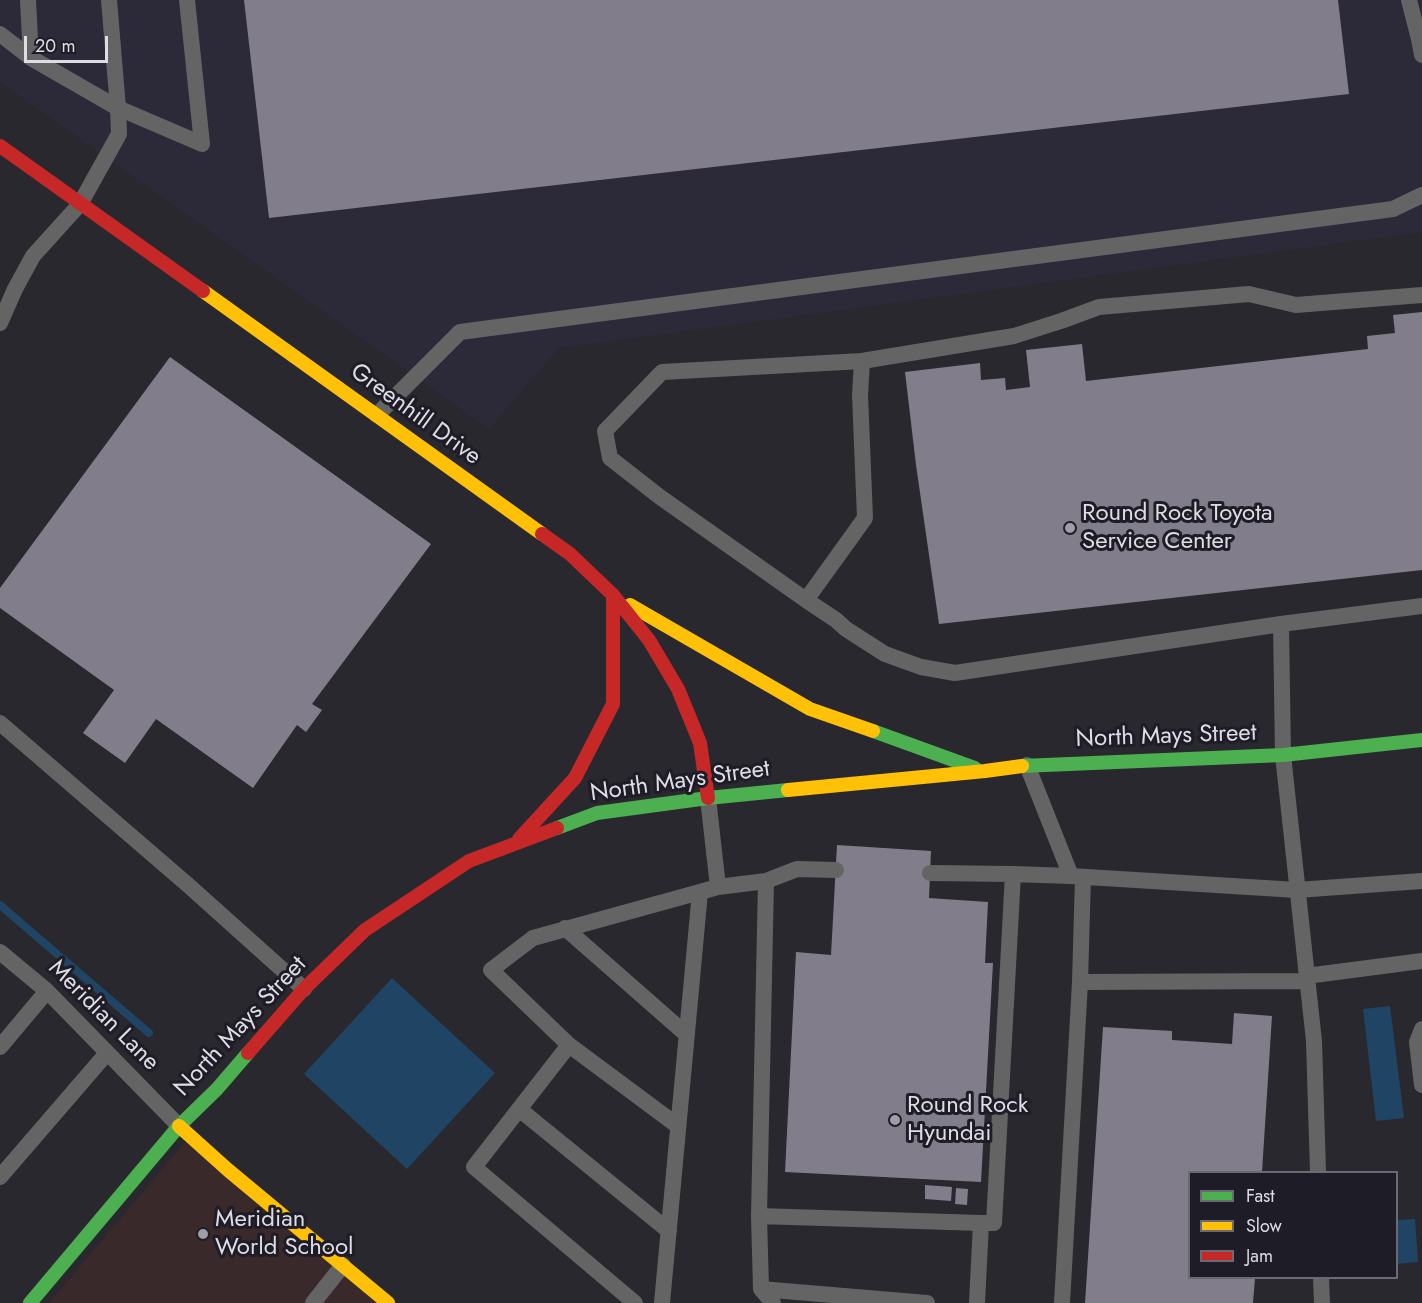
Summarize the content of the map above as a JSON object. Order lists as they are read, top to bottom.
{
  "streets": {
    "main road": ["Greenhill Drive", "North Mays Street", "Meridian Lane"]
  },
  "crossings": [
    ["Greenhill Drive", "North Mays Street"],
    ["North Mays Street", "Meridian Lane"]
  ],
  "places": ["Round Rock Toyota Service Center", "Round Rock Hyundai", "Meridian World School"],
  "legend": ["Fast", "Slow", "Jam"],
  "scale_bar": "20 m"
}
